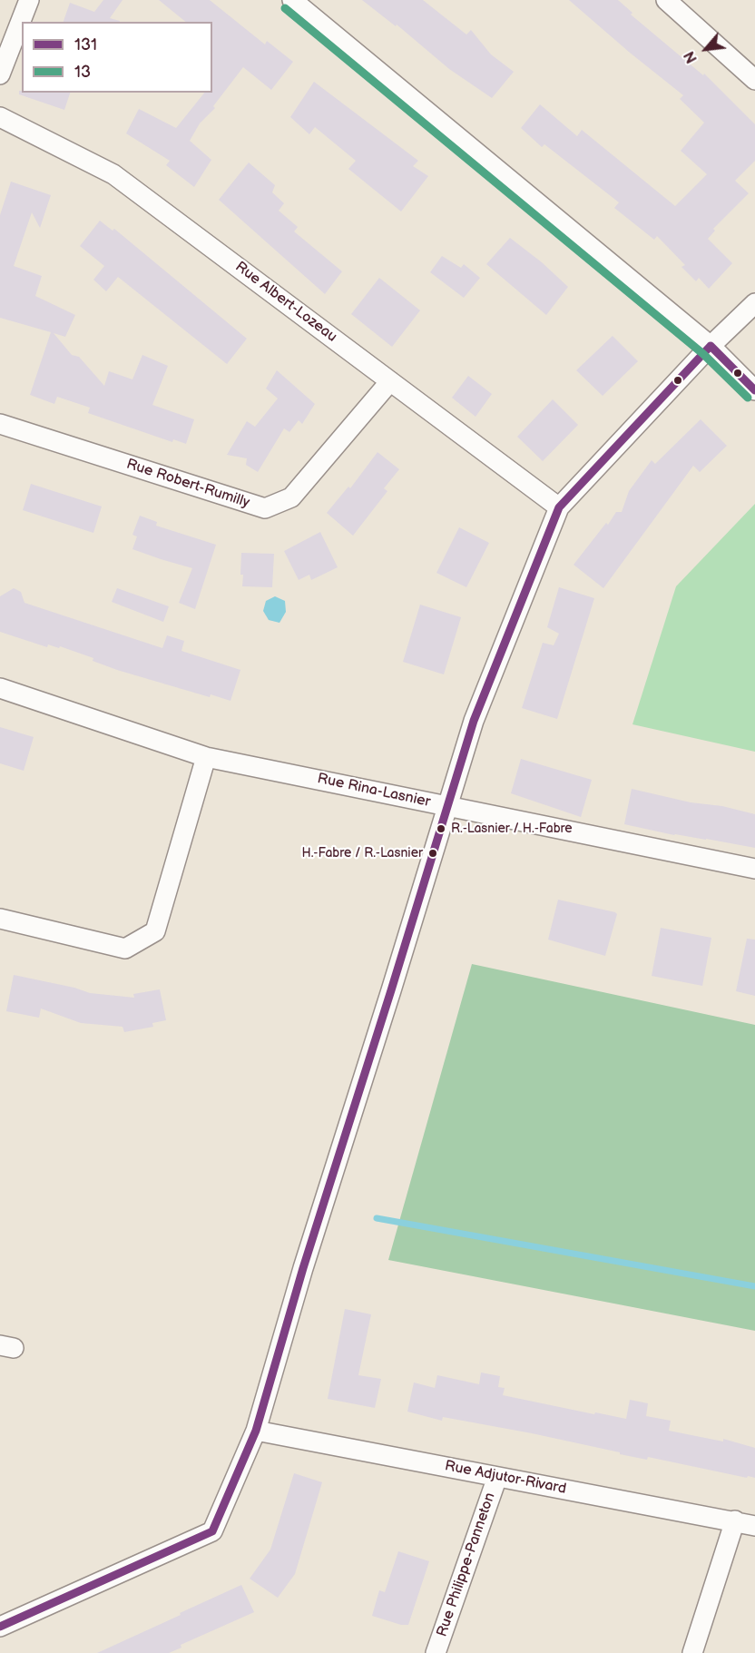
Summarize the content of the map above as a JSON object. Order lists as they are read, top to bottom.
{
  "streets": {
    "street": [
      "Rue Albert-Lozeau",
      "Rue Robert-Rumilly",
      "Rue Rina-Lasnier",
      "Rue Adjutor-Rivard",
      "Rue Philippe-Panneton"
    ]
  },
  "crossings": [
    ["Rue Albert-Lozeau", "Rue Robert-Rumilly"],
    ["Rue Adjutor-Rivard", "Rue Philippe-Panneton"]
  ],
  "places": ["R.-Lasnier / H.-Fabre", "H.-Fabre / R.-Lasnier"],
  "lines": ["transit line 13", "transit line 131"],
  "legend": ["131", "13"],
  "north": "bottom left"
}
